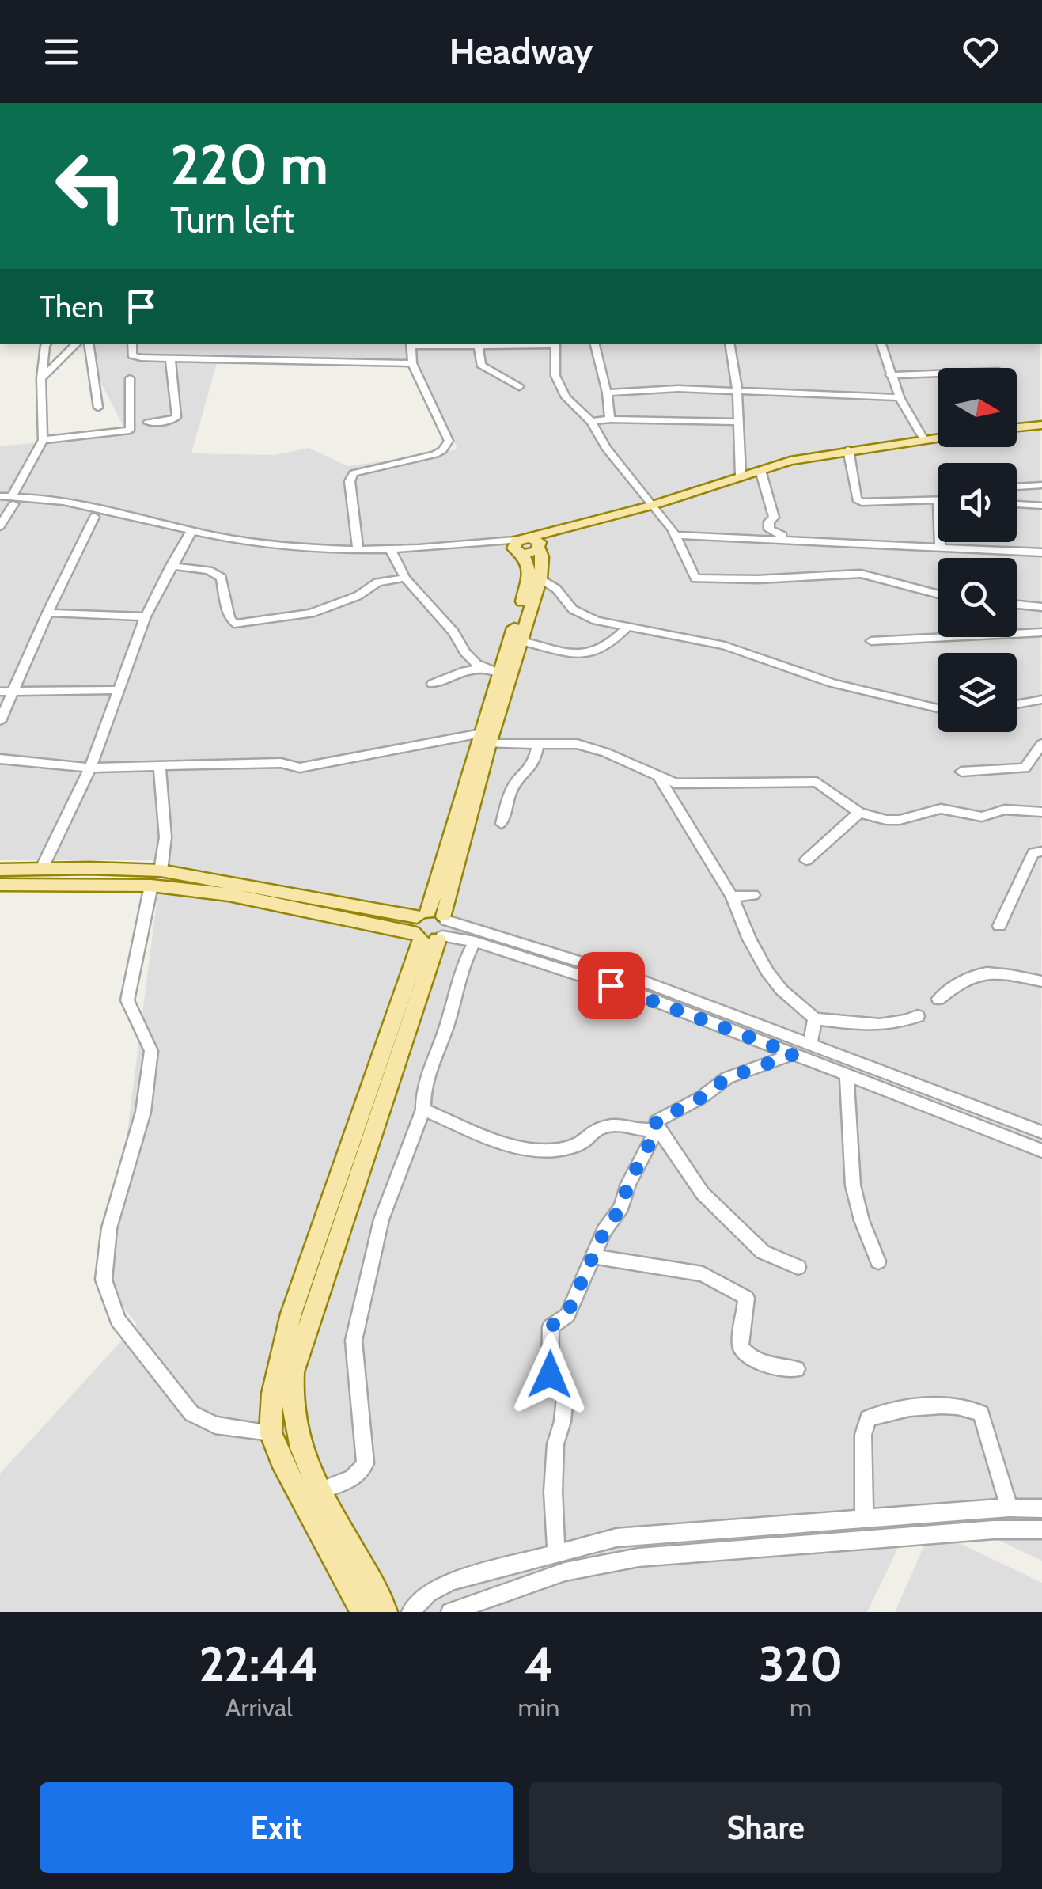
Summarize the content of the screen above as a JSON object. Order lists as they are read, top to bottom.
{
  "north": "right",
  "page": {
    "header": "Headway",
    "turn": ["220 m", "Turn left"],
    "then": "Then",
    "eta": [
      "22:44",
      "Arrival",
      "4",
      "min",
      "320",
      "m"
    ],
    "buttons": ["Exit", "Share"]
  }
}
